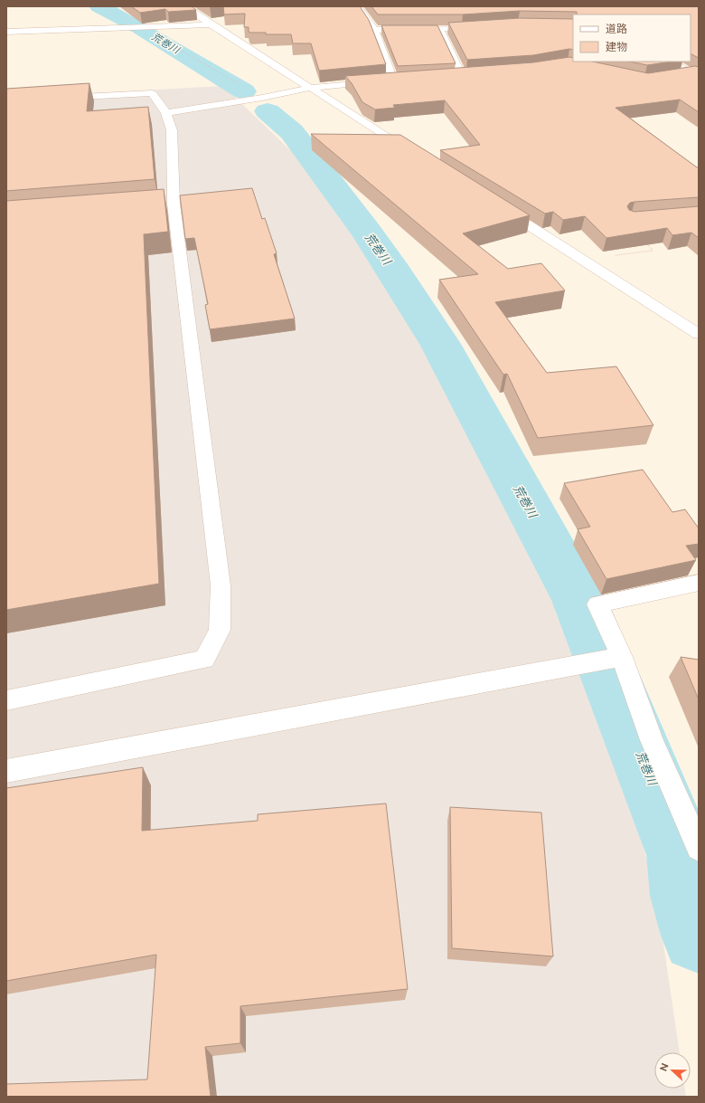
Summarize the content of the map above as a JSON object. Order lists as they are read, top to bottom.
{
  "water": ["荒巻川"],
  "legend": ["道路", "建物"],
  "north": "left"
}
